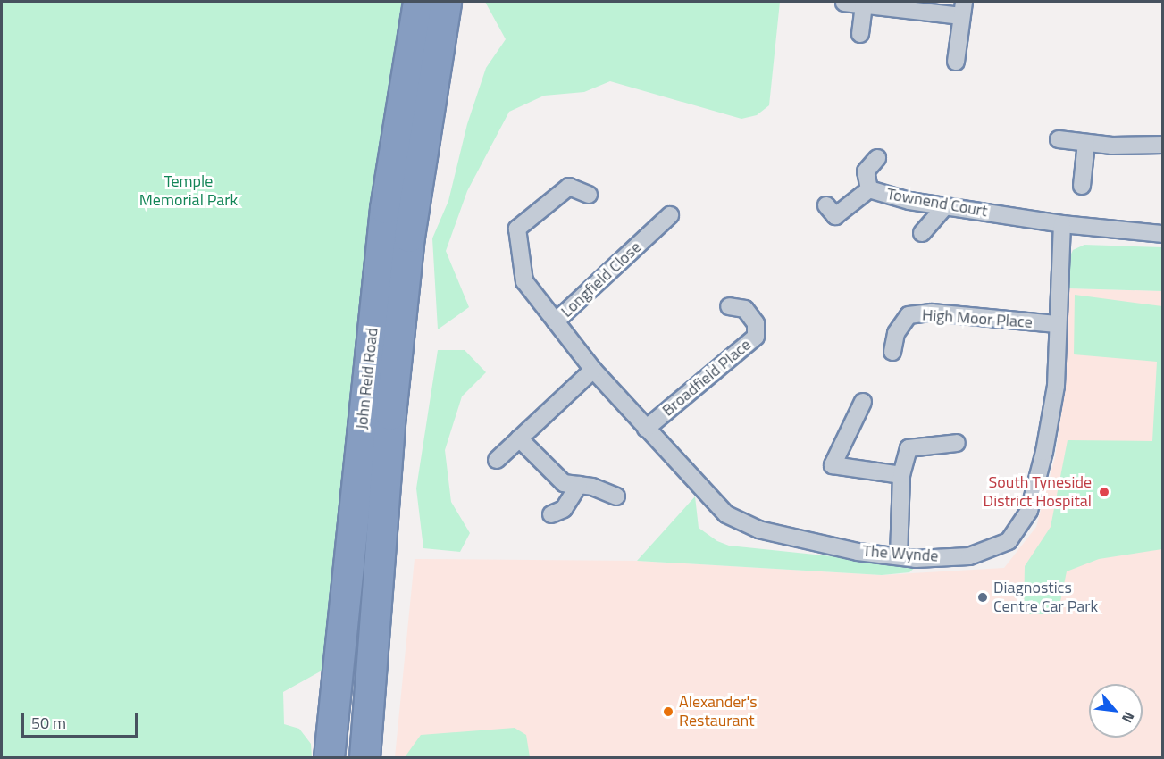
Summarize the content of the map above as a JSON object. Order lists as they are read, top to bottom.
{
  "streets": {
    "highway": ["John Reid Road"],
    "street": [
      "Townend Court",
      "Longfield Close",
      "High Moor Place",
      "Broadfield Place",
      "The Wynde"
    ]
  },
  "crossings": [
    ["Townend Court", "The Wynde"],
    ["Longfield Close", "The Wynde"],
    ["High Moor Place", "The Wynde"],
    ["Broadfield Place", "The Wynde"]
  ],
  "parks": ["Temple Memorial Park"],
  "places": ["South Tyneside District Hospital", "Diagnostics Centre Car Park", "Alexander's Restaurant"],
  "scale_bar": "50 m",
  "north": "bottom right"
}
